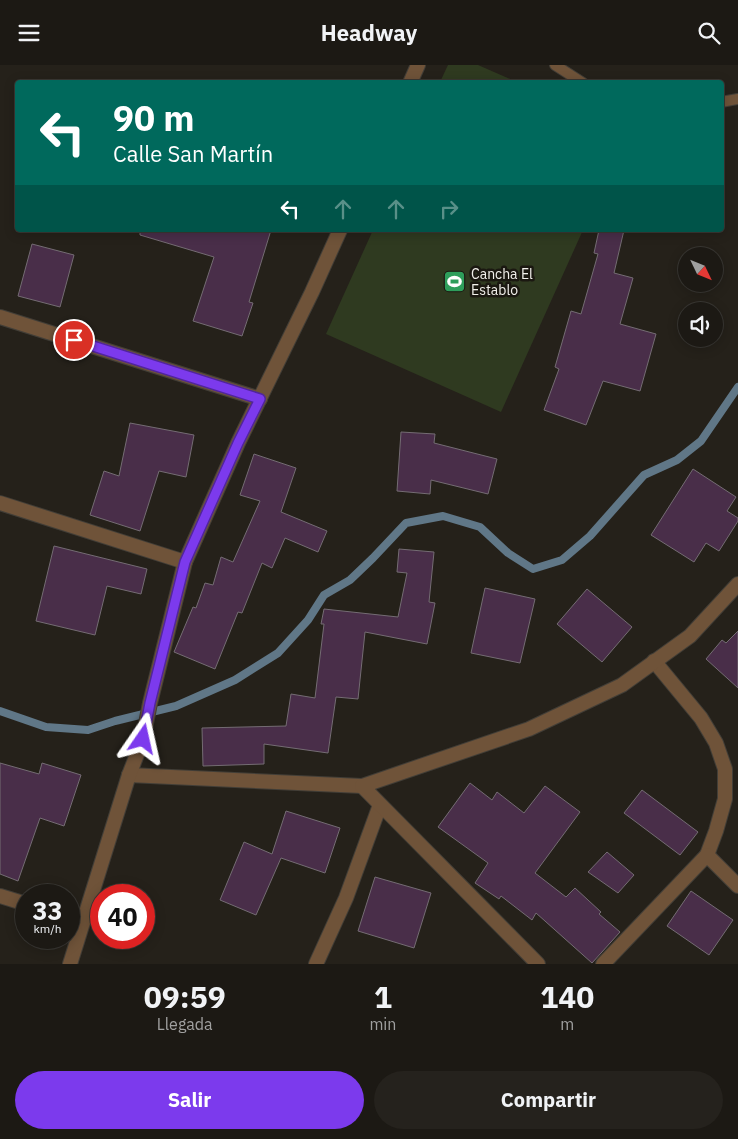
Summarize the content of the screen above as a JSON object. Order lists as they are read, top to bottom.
{
  "places": {
    "sports": ["Cancha El Establo"]
  },
  "north": "bottom right",
  "page": {
    "header": "Headway",
    "turn": ["90 m", "Calle San Martín"],
    "speed": "33 km/h",
    "limit": "40",
    "eta": [
      "09:59",
      "Llegada",
      "1",
      "min",
      "140",
      "m"
    ],
    "buttons": ["Salir", "Compartir"]
  }
}
